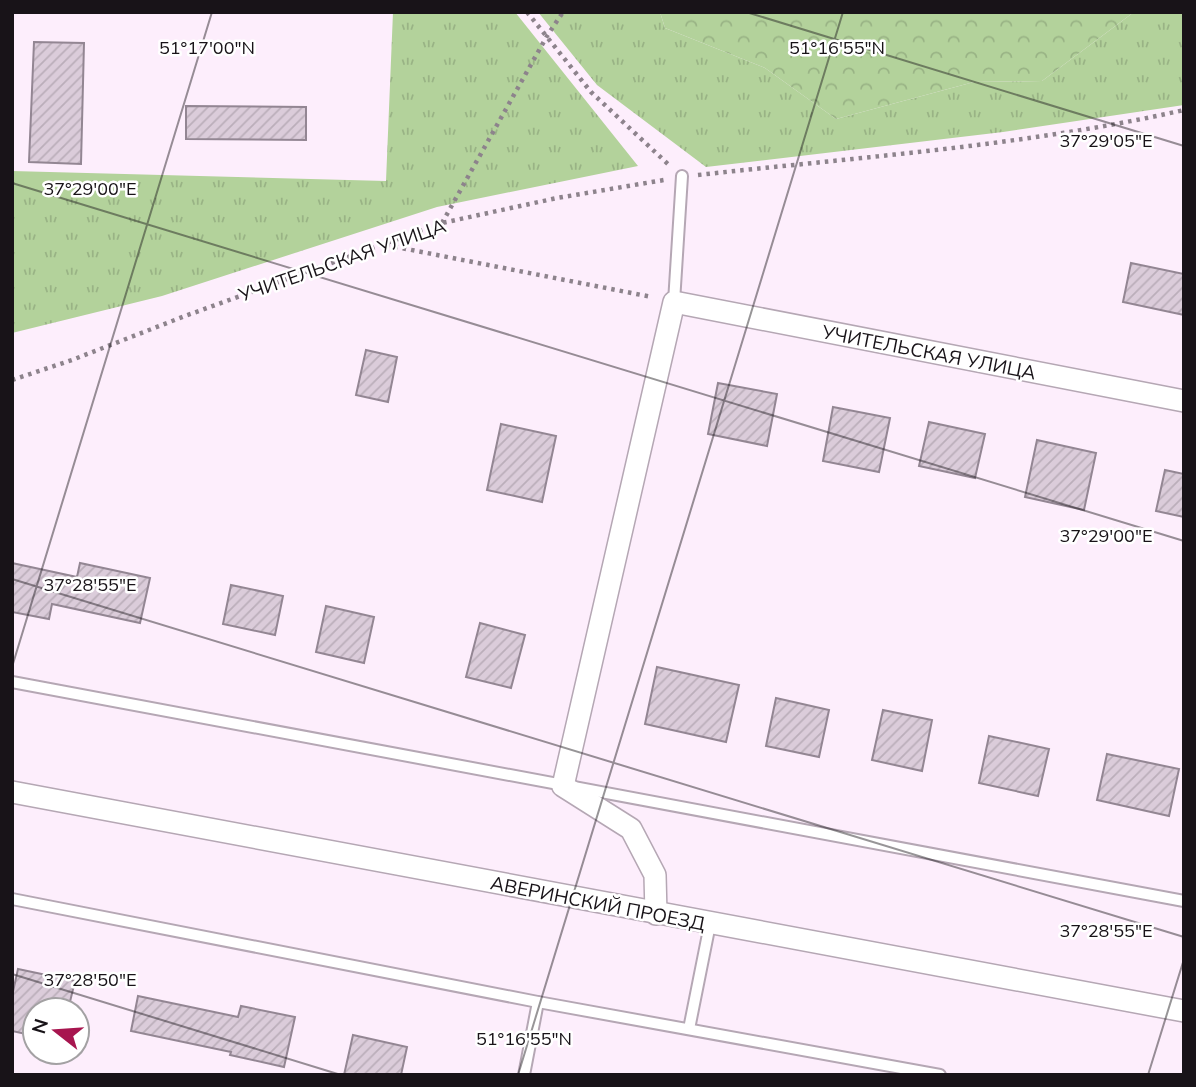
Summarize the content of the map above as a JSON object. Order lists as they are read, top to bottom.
{
  "streets": {
    "street": ["УЧИТЕЛЬСКАЯ УЛИЦА", "АВЕРИНСКИЙ ПРОЕЗД"]
  },
  "north": "left",
  "coordinates": [
    "51°17'00\"N",
    "51°16'55\"N",
    "37°29'05\"E",
    "37°29'00\"E",
    "37°28'55\"E",
    "37°28'50\"E"
  ]
}
